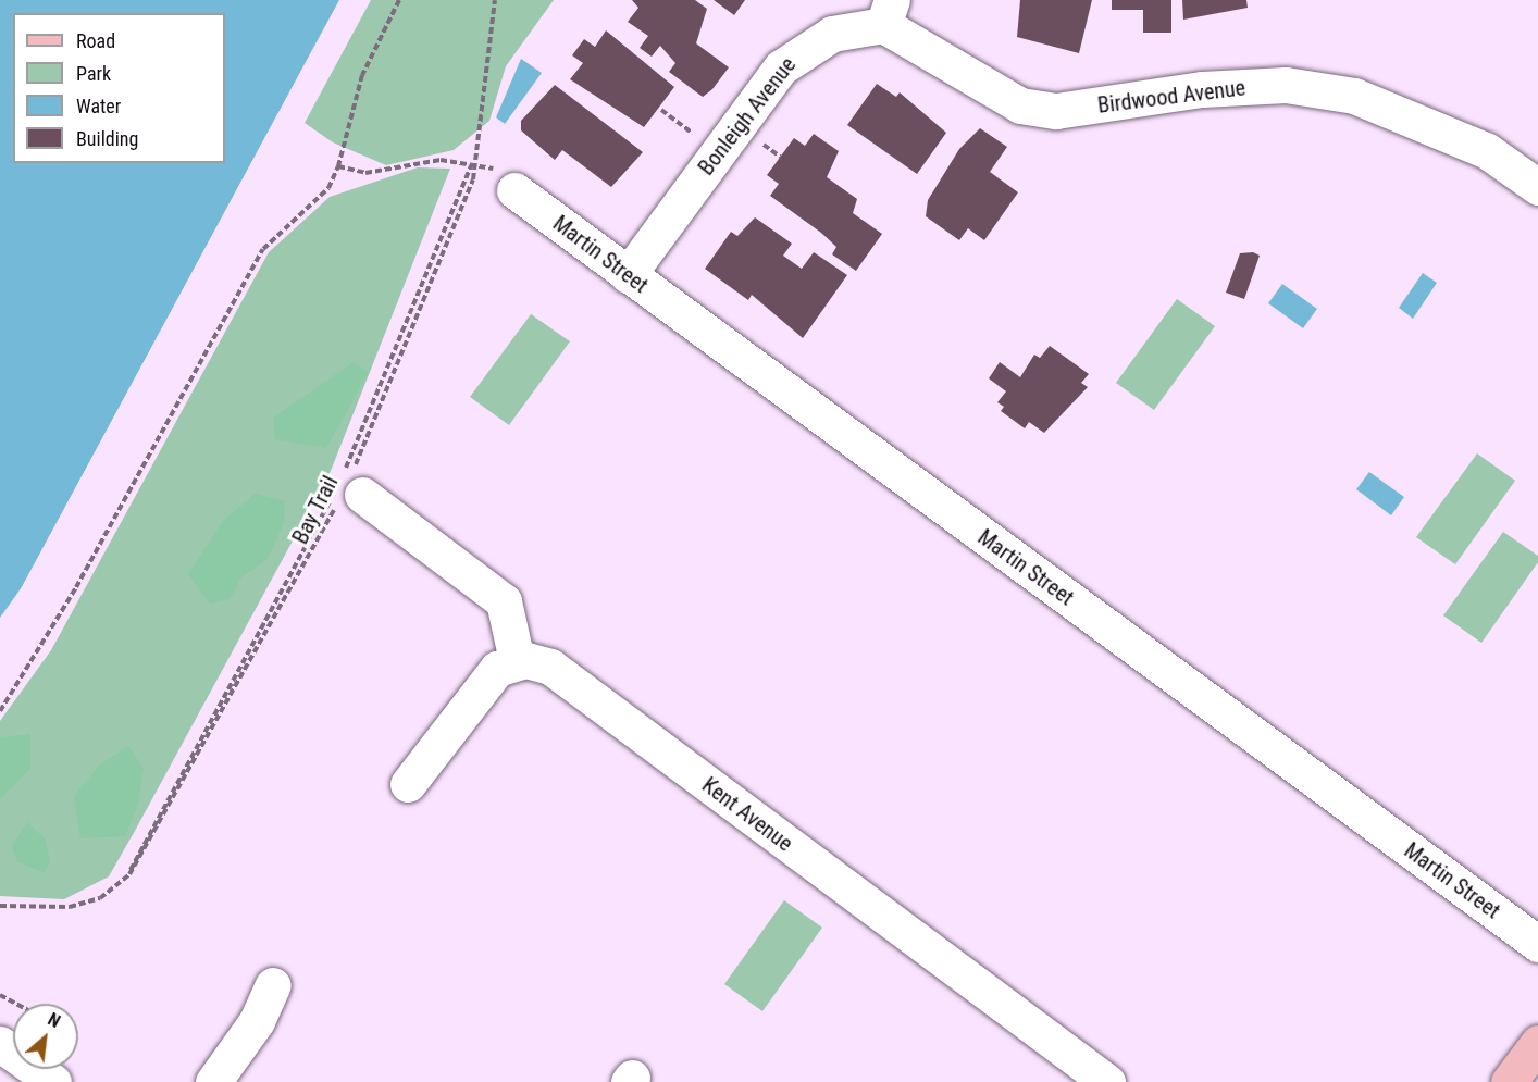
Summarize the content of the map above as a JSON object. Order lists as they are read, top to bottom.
{
  "streets": {
    "street": [
      "Birdwood Avenue",
      "Bonleigh Avenue",
      "Martin Street",
      "Kent Avenue"
    ],
    "path": ["Bay Trail"]
  },
  "crossings": [
    ["Birdwood Avenue", "Bonleigh Avenue"],
    ["Bonleigh Avenue", "Martin Street"]
  ],
  "legend": [
    "Road",
    "Park",
    "Water",
    "Building"
  ],
  "north": "top right"
}
